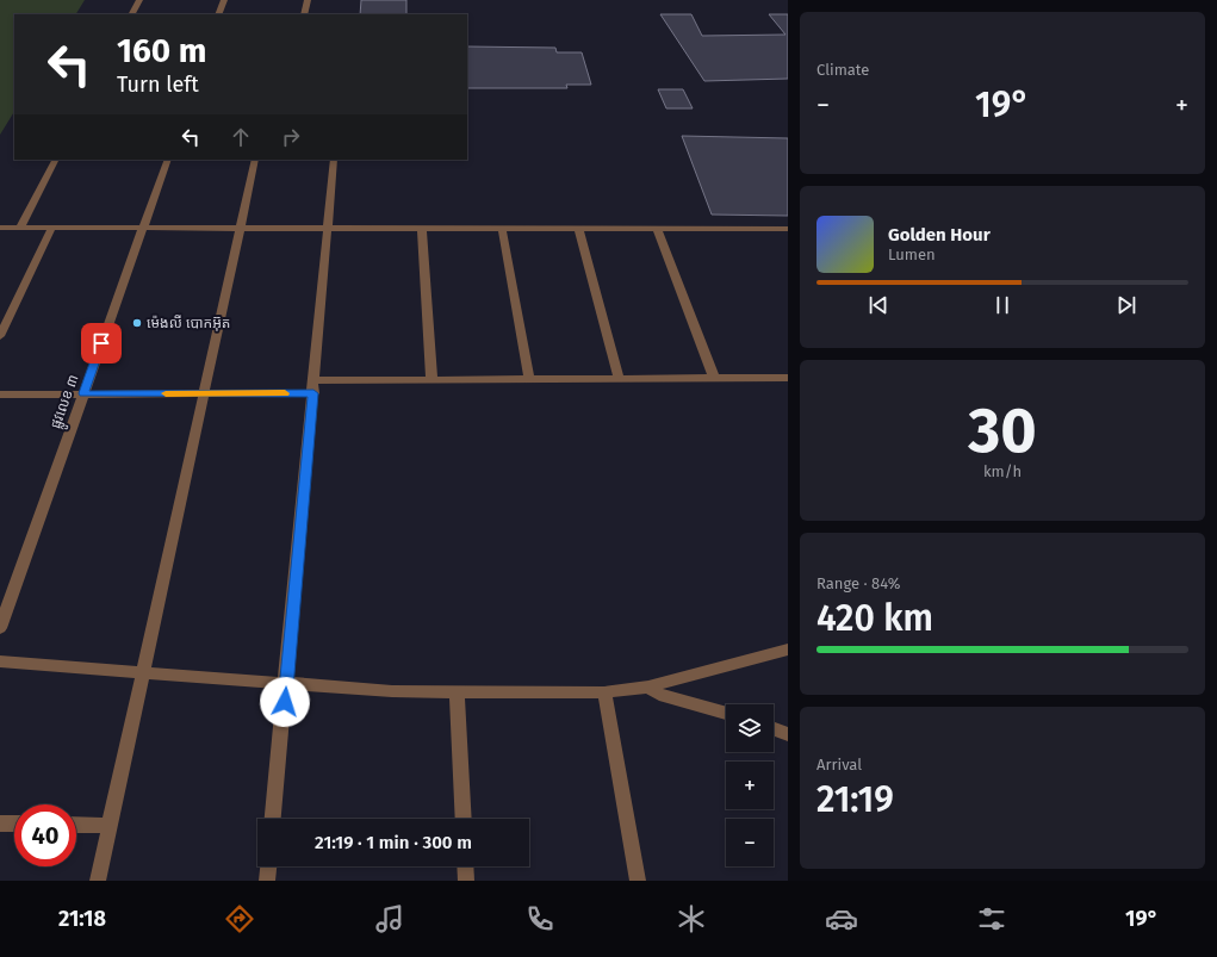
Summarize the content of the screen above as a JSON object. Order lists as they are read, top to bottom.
{
  "streets": {
    "street": ["ផ្លូវលេខ ៣"]
  },
  "places": ["ម៉េងលី បោកអ៊ុត"],
  "page": {
    "tile": [
      "Climate",
      ["30", "km/h"],
      ["Range · 84%", "420 km"],
      ["Arrival", "21:19"]
    ],
    "turn": ["160 m", "Turn left"],
    "heat": ["−", "19°", "+"],
    "song": ["Golden Hour", "Lumen"],
    "map_buttons": ["+", "−"],
    "limit": "40",
    "trip": "21:19 · 1 min · 300 m",
    "tabs": ["21:18", "19°"]
  }
}
